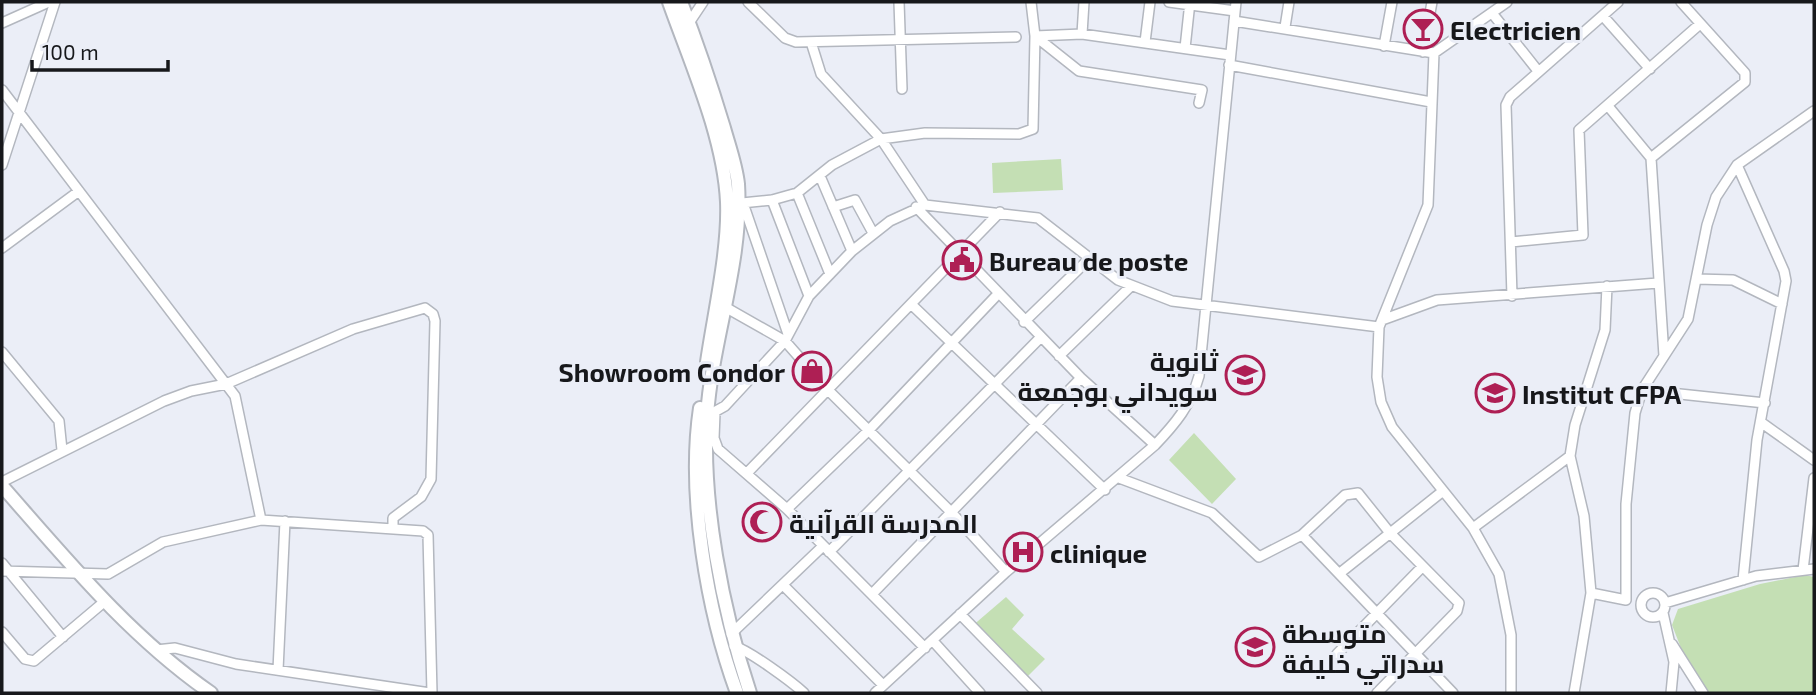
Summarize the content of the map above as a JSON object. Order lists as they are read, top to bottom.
{
  "places": {
    "bar": ["Electricien"],
    "public building": ["Bureau de poste"],
    "shop": ["Showroom Condor"],
    "school or university": ["ثانوية سويداني بوجمعة", "Institut CFPA", "متوسطة سدراتي خليفة"],
    "mosque": ["المدرسة القرآنية"],
    "hospital": ["clinique"]
  },
  "scale_bar": "100 m"
}
